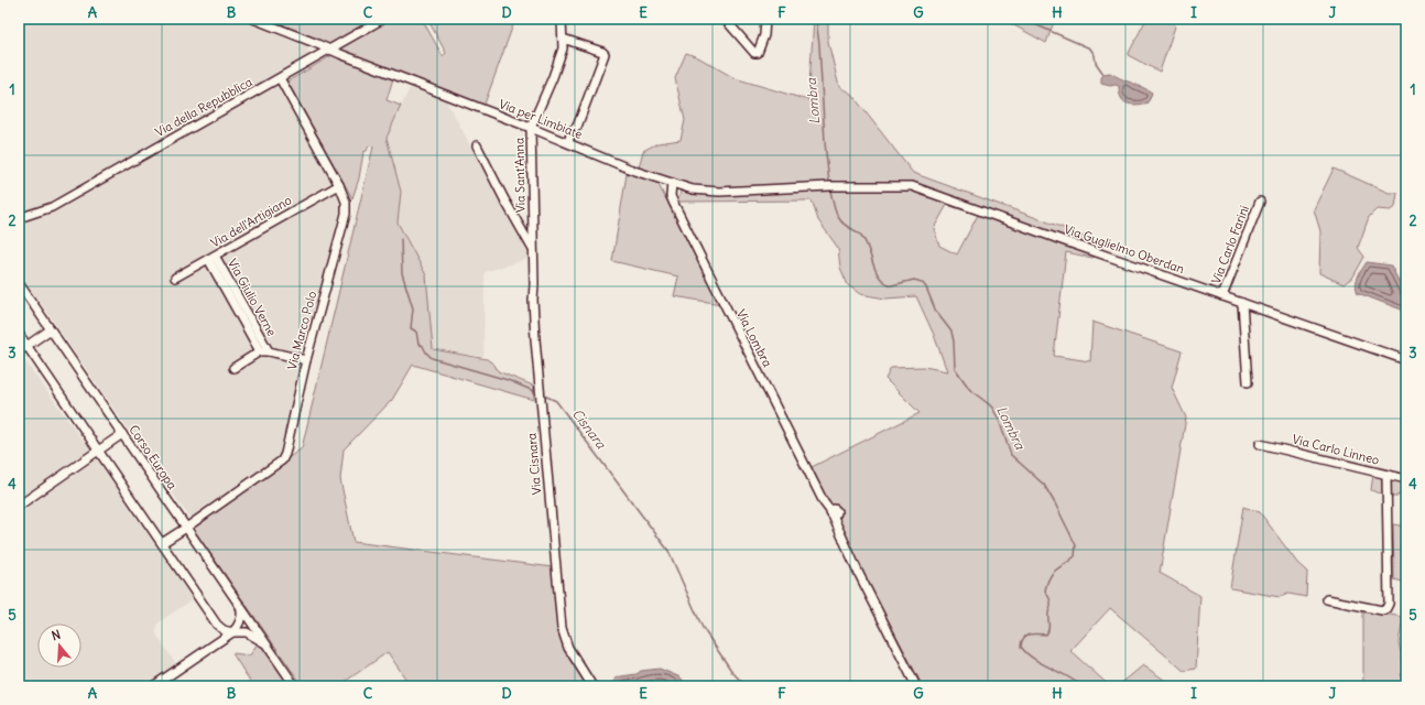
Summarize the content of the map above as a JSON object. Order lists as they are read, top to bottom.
{
  "streets": {
    "street": [
      "Via della Repubblica",
      "Via per Limbiate",
      "Via Sant'Anna",
      "Via dell'Artigiano",
      "Via Carlo Farini",
      "Via Guglielmo Oberdan",
      "Via Giulio Verne",
      "Via Marco Polo",
      "Via Lombra",
      "Via Carlo Linneo",
      "Corso Europa",
      "Via Cisnara"
    ]
  },
  "crossings": [
    ["Via della Repubblica", "Via per Limbiate"],
    ["Via della Repubblica", "Via Marco Polo"],
    ["Via per Limbiate", "Via Sant'Anna"],
    ["Via per Limbiate", "Via Guglielmo Oberdan"],
    ["Via per Limbiate", "Via Lombra"],
    ["Via Sant'Anna", "Via Cisnara"],
    ["Via dell'Artigiano", "Via Giulio Verne"],
    ["Via dell'Artigiano", "Via Marco Polo"],
    ["Via Carlo Farini", "Via Guglielmo Oberdan"],
    ["Via Giulio Verne", "Via Marco Polo"],
    ["Via Marco Polo", "Corso Europa"]
  ],
  "water": ["Lombra", "Cisnara"],
  "north": "top",
  "grid": {
    "columns": [
      "A",
      "B",
      "C",
      "D",
      "E",
      "F",
      "G",
      "H",
      "I",
      "J"
    ],
    "rows": [
      "1",
      "2",
      "3",
      "4",
      "5"
    ]
  }
}
